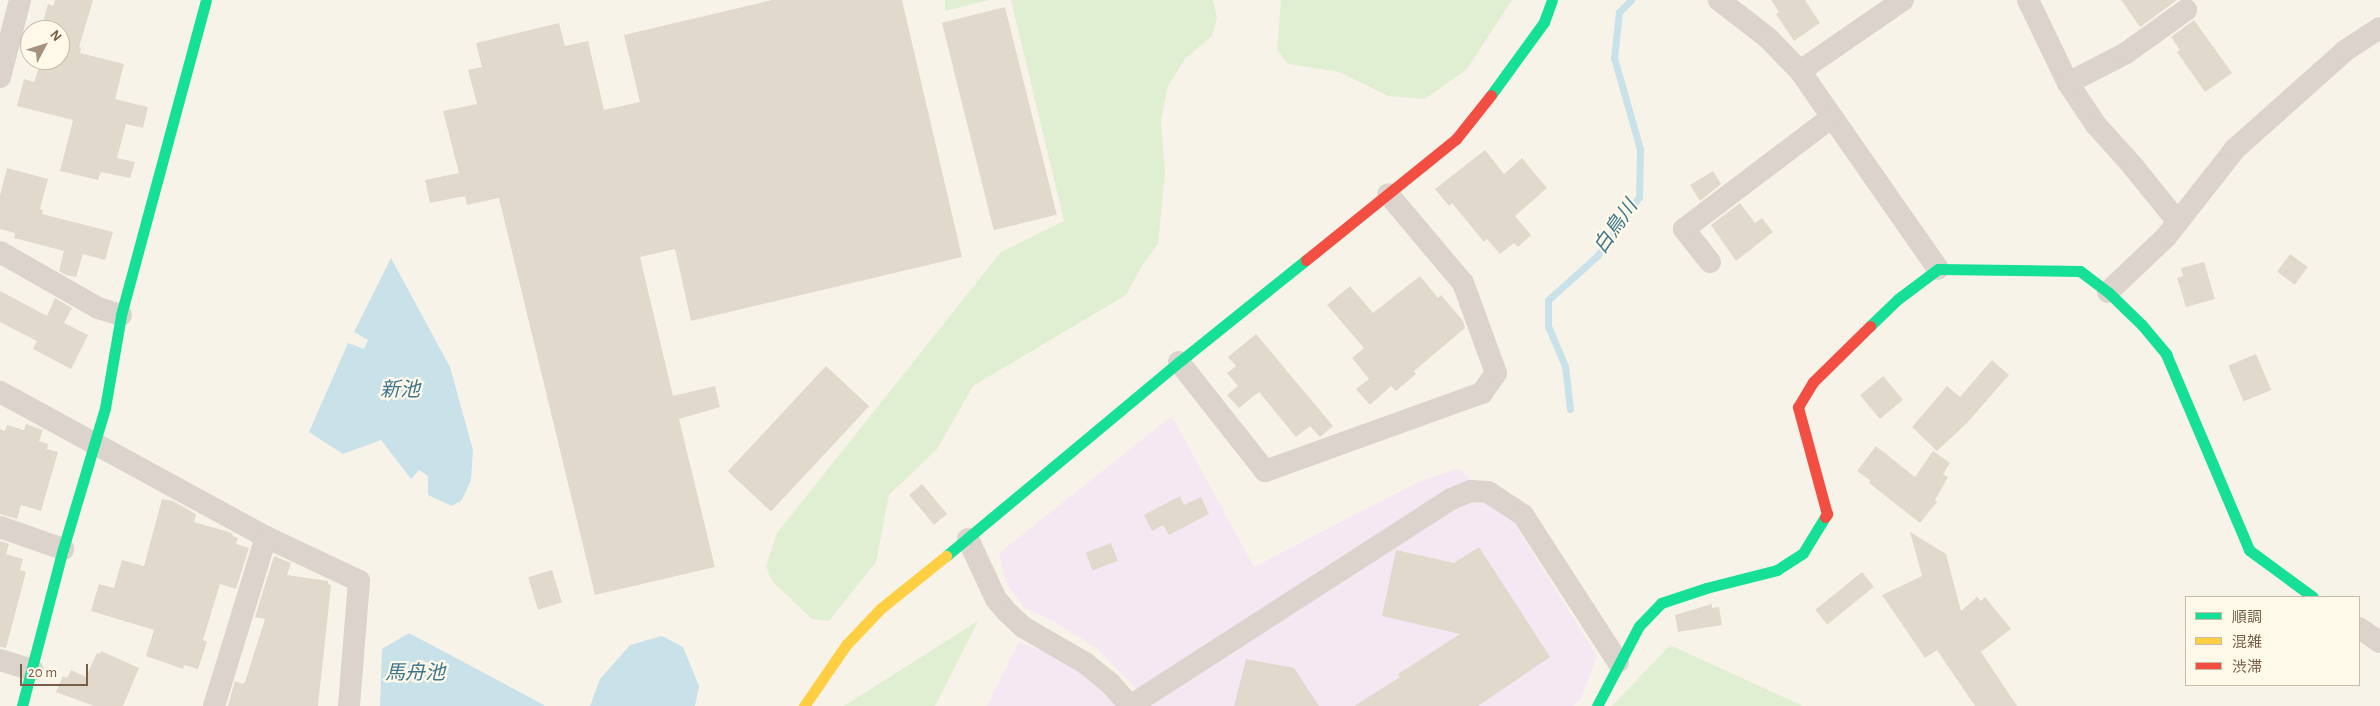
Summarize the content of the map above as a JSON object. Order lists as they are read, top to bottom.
{
  "water": ["白鳥川", "新池", "馬舟池"],
  "legend": ["順調", "混雑", "渋滞"],
  "scale_bar": "20 m",
  "north": "top right"
}
